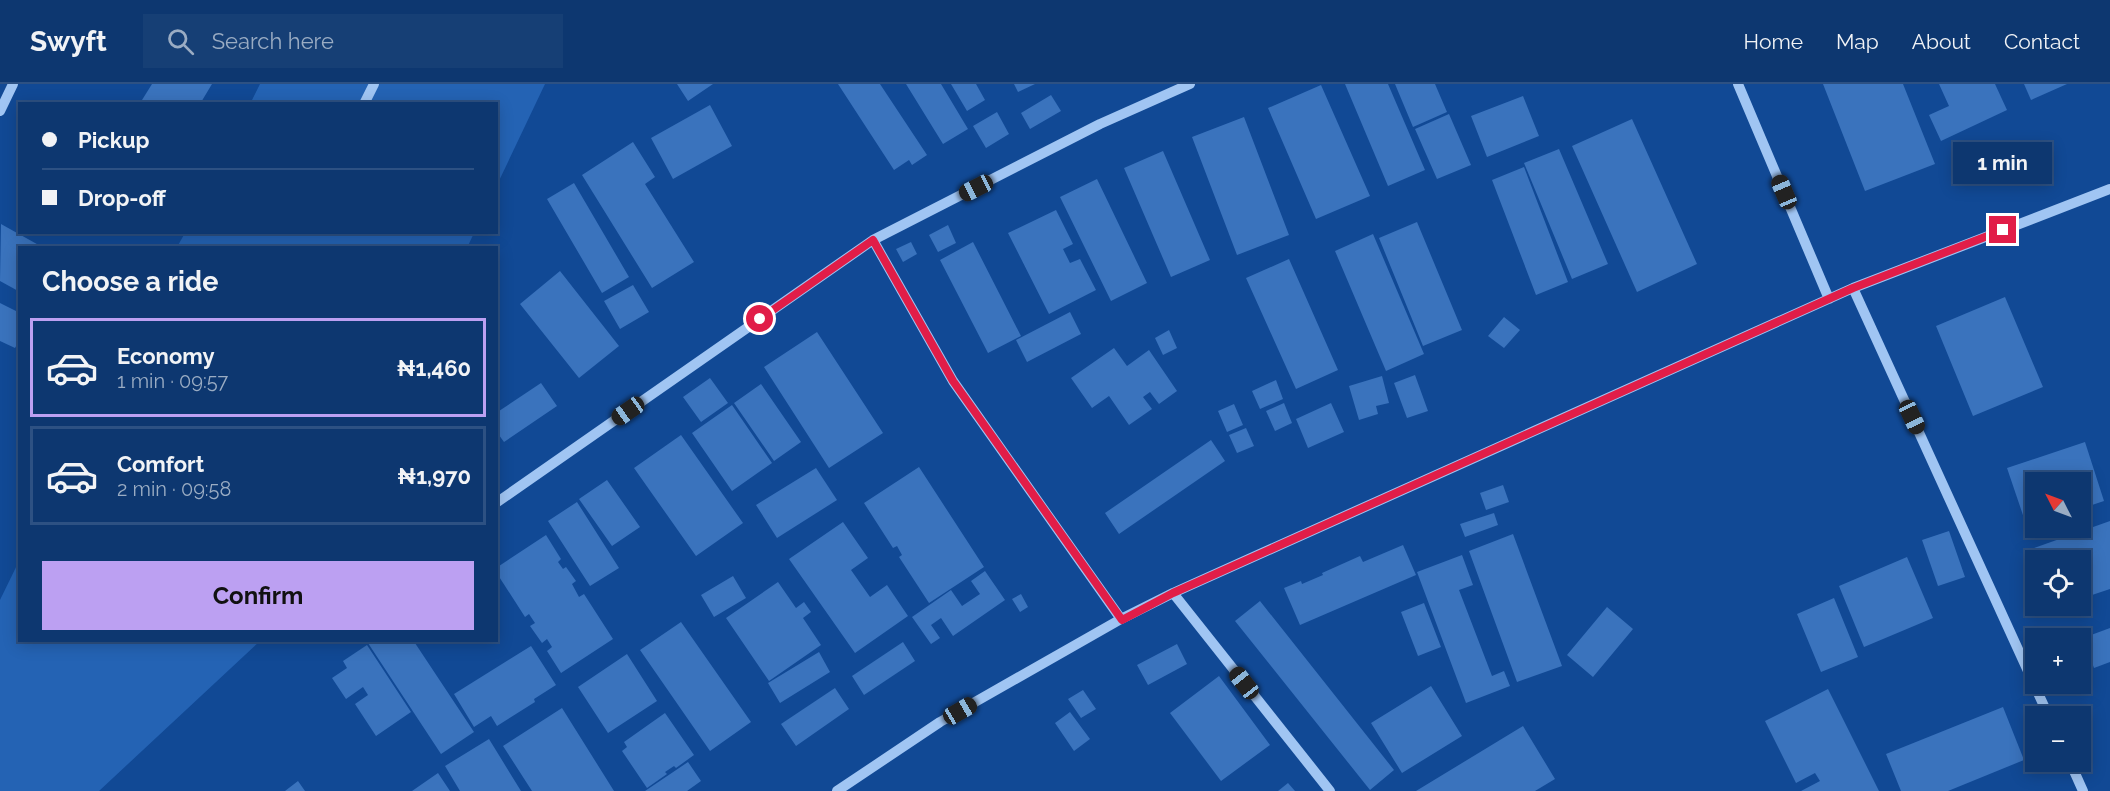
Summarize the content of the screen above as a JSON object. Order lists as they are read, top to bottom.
{
  "north": "top left",
  "page": {
    "header": "Swyft",
    "search": "Search here",
    "nav": [
      "Home",
      "Map",
      "About",
      "Contact"
    ],
    "banner": ["Pickup", "Drop-off"],
    "bubble": "1 min",
    "heading": "Choose a ride",
    "list": [
      {
        "name": "Economy",
        "note": "1 min · 09:57",
        "value": "₦1,460"
      },
      {
        "name": "Comfort",
        "note": "2 min · 09:58",
        "value": "₦1,970"
      }
    ],
    "map_buttons": ["+", "−"],
    "buttons": "Confirm"
  }
}
